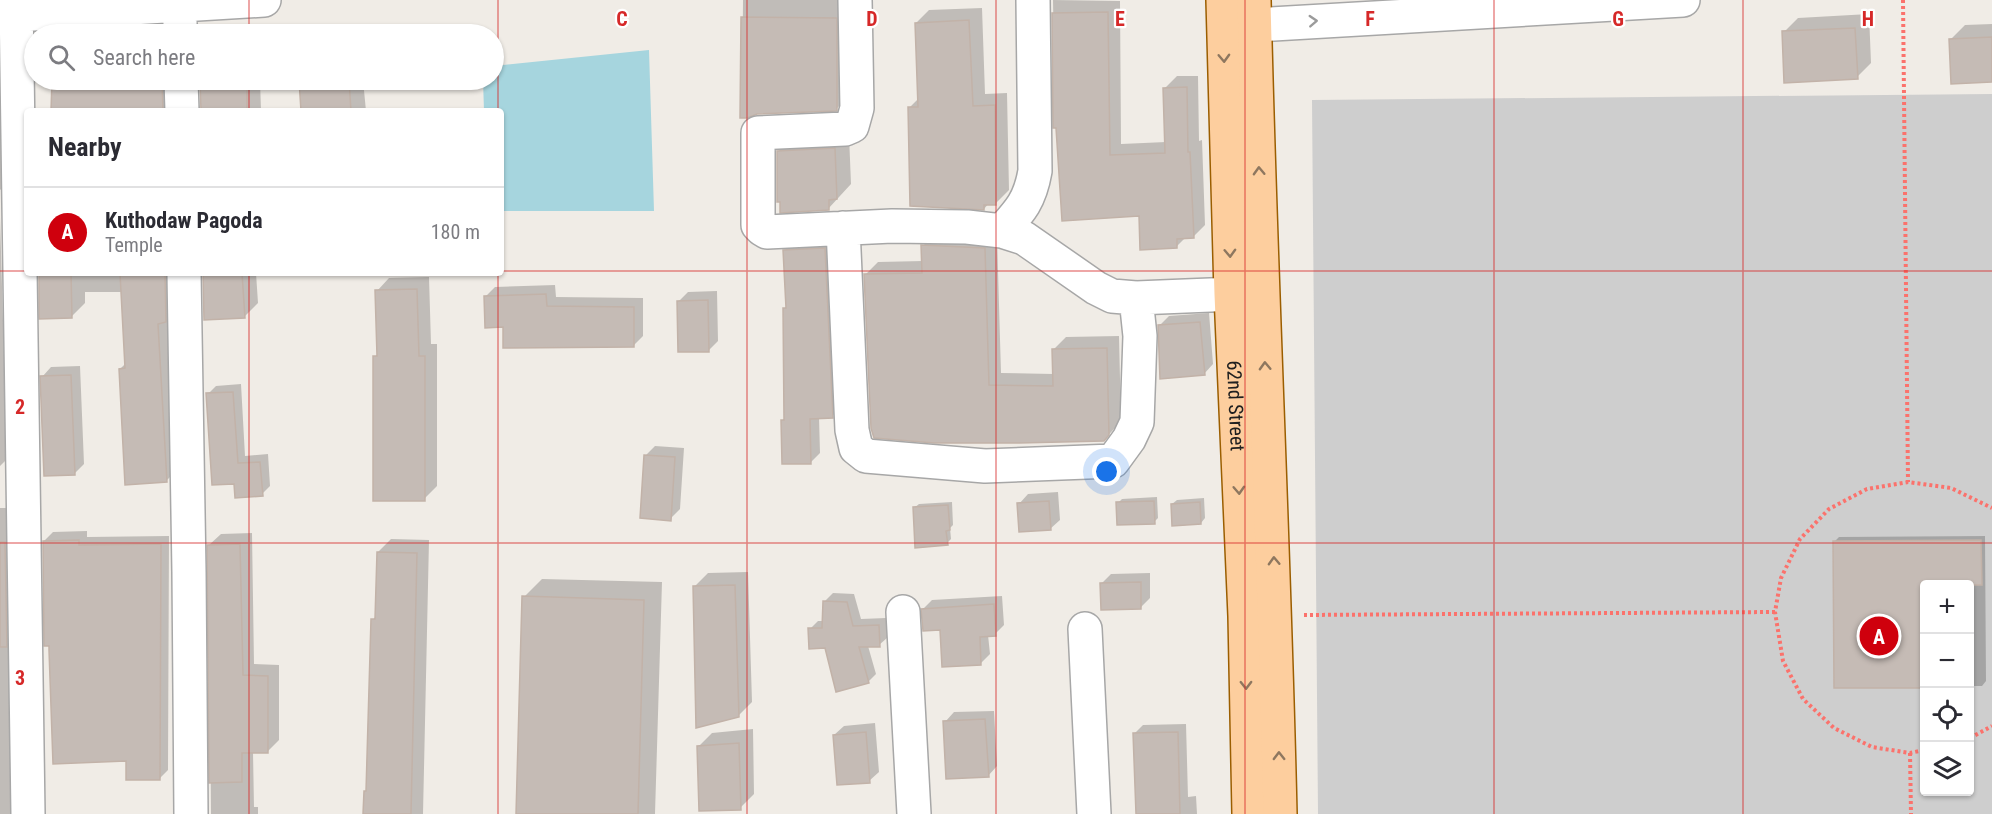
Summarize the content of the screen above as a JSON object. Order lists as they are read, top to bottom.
{
  "streets": {
    "main road": ["62nd Street"]
  },
  "page": {
    "search": "Search here",
    "heading": "Nearby",
    "list": [
      {
        "mark": "A",
        "name": "Kuthodaw Pagoda",
        "note": "Temple",
        "value": "180 m"
      }
    ],
    "map_buttons": ["+", "−"],
    "pins": "A"
  },
  "grid": {
    "columns": [
      "C",
      "D",
      "E",
      "F",
      "G",
      "H"
    ],
    "rows": ["2", "3"]
  }
}
